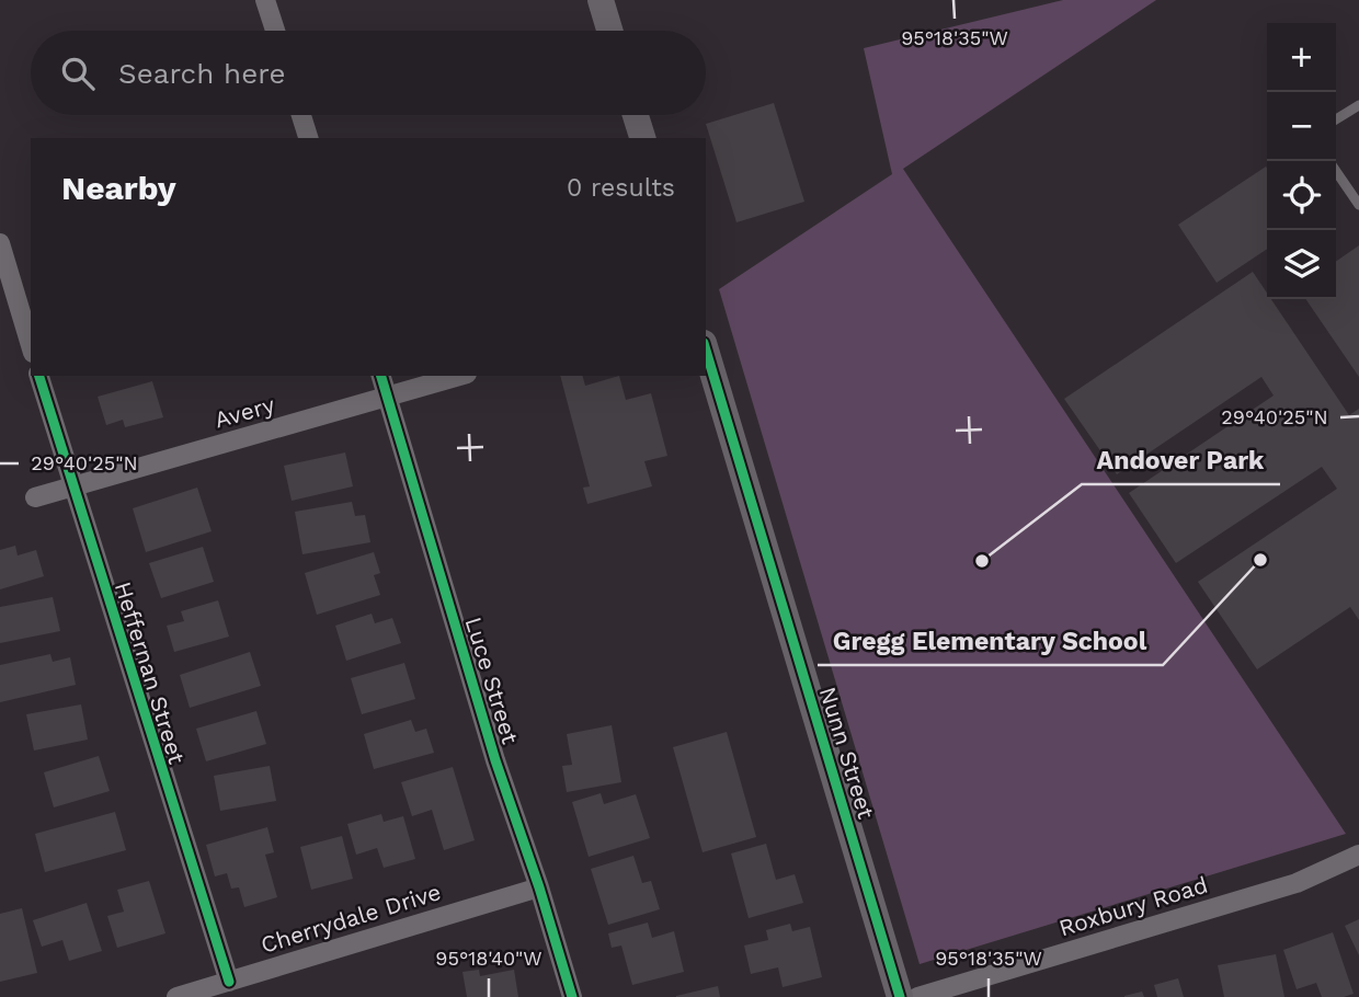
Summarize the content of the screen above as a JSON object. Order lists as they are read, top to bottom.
{
  "streets": {
    "street": [
      "Avery",
      "Heffernan Street",
      "Luce Street",
      "Nunn Street",
      "Roxbury Road",
      "Cherrydale Drive"
    ]
  },
  "crossings": [
    ["Avery", "Heffernan Street"],
    ["Avery", "Luce Street"],
    ["Heffernan Street", "Cherrydale Drive"],
    ["Luce Street", "Cherrydale Drive"]
  ],
  "places": ["Gregg Elementary School", "Andover Park"],
  "page": {
    "map_buttons": ["+", "−"],
    "search": "Search here",
    "heading": ["Nearby", "0 results"]
  },
  "coordinates": ["95°18'35\"W", "29°40'25\"N", "95°18'40\"W"]
}
